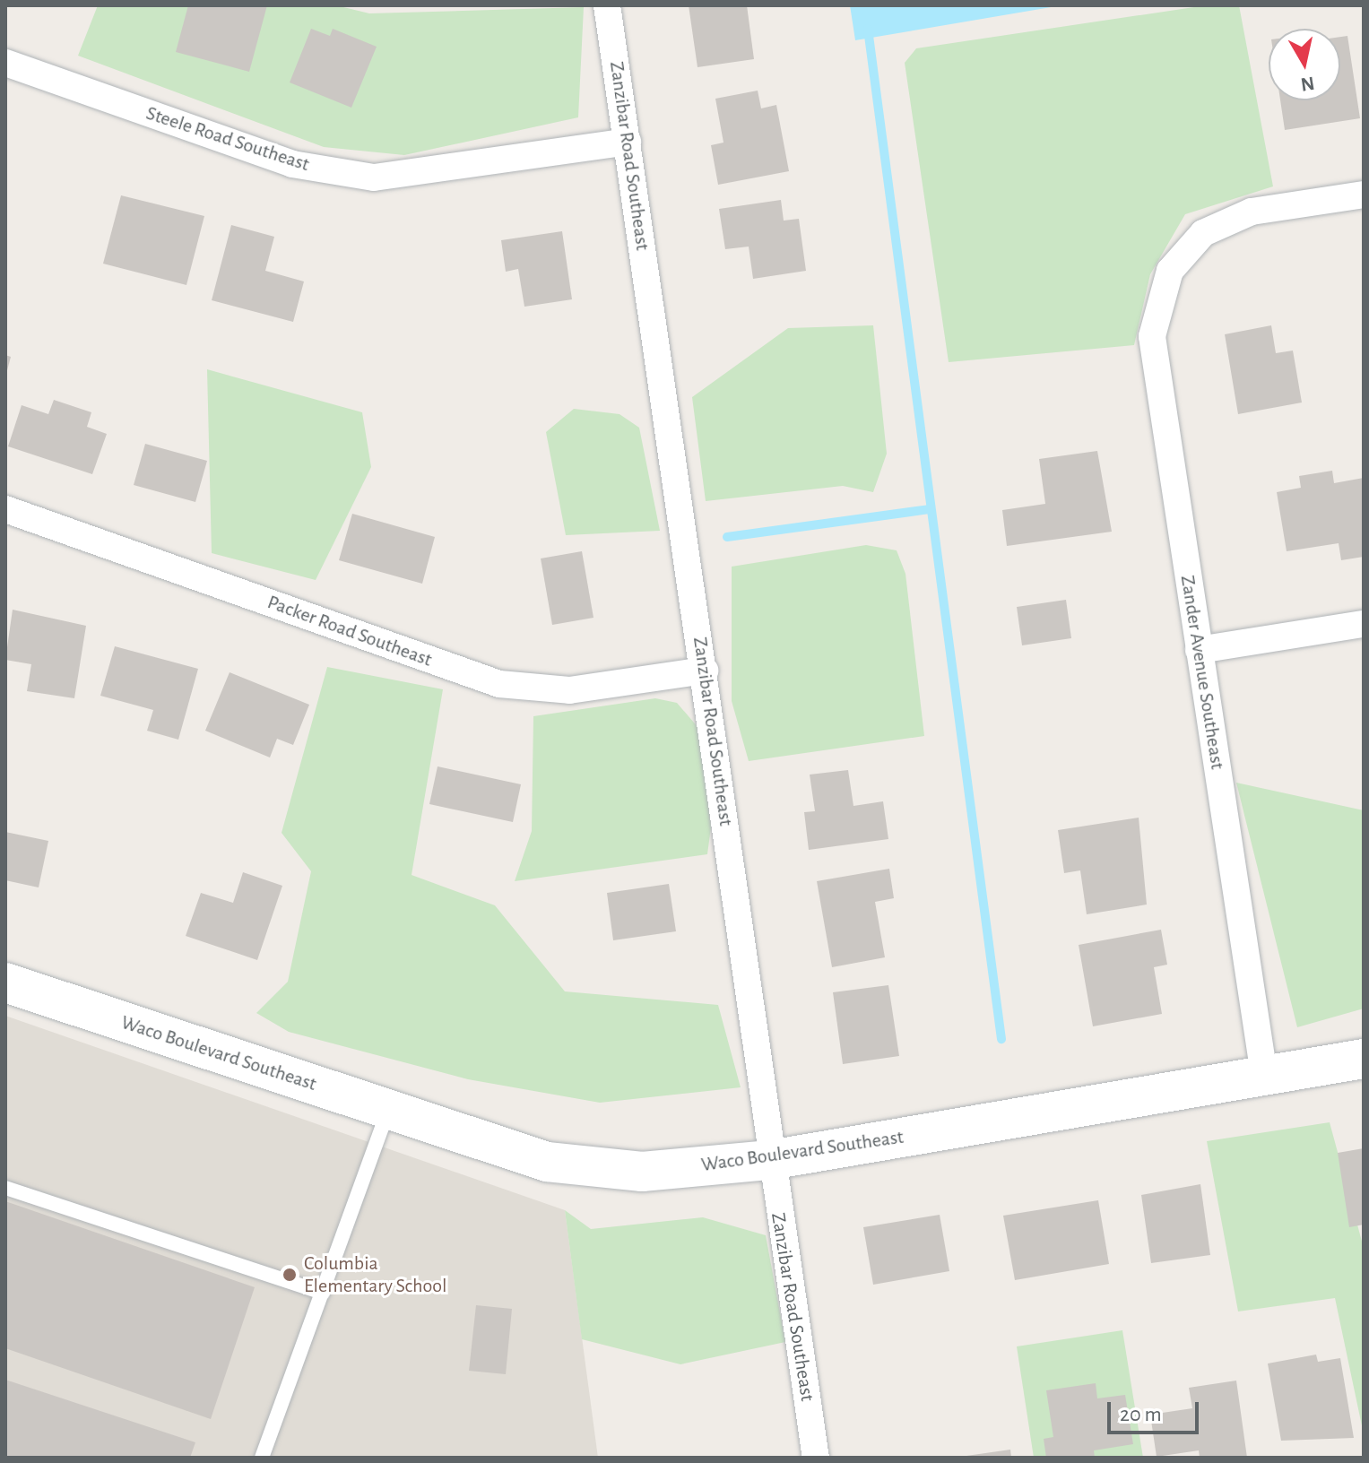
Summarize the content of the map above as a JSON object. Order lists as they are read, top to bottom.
{
  "streets": {
    "street": [
      "Steele Road Southeast",
      "Zanzibar Road Southeast",
      "Packer Road Southeast",
      "Zander Avenue Southeast",
      "Waco Boulevard Southeast"
    ]
  },
  "crossings": [
    ["Steele Road Southeast", "Zanzibar Road Southeast"],
    ["Zanzibar Road Southeast", "Packer Road Southeast"],
    ["Zanzibar Road Southeast", "Waco Boulevard Southeast"],
    ["Zander Avenue Southeast", "Waco Boulevard Southeast"]
  ],
  "places": ["Columbia Elementary School"],
  "scale_bar": "20 m",
  "north": "bottom"
}
